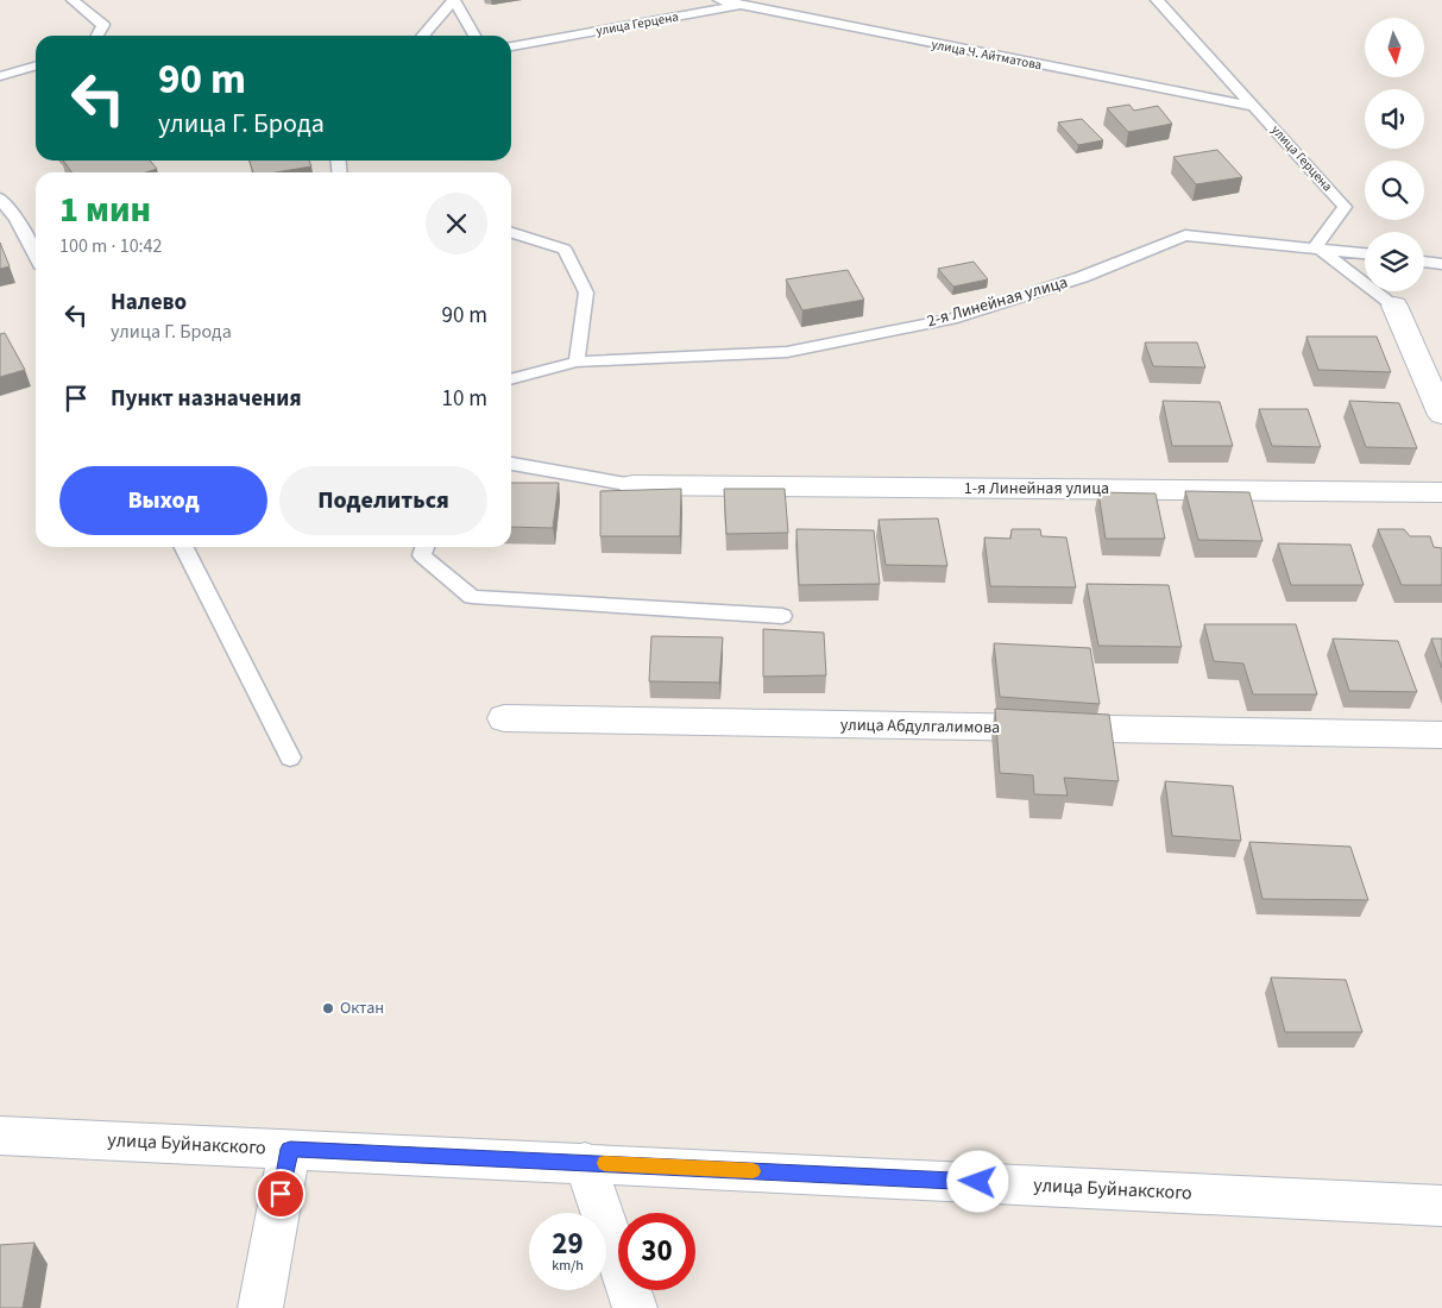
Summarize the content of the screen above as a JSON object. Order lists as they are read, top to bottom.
{
  "streets": {
    "street": ["1-я Линейная улица", "улица Абдулгалимова", "улица Буйнакского"],
    "lane": ["улица Герцена", "улица Ч. Айтматова", "2-я Линейная улица"]
  },
  "crossings": [
    ["улица Герцена", "улица Ч. Айтматова"],
    ["улица Герцена", "2-я Линейная улица"]
  ],
  "places": ["Октан"],
  "north": "bottom",
  "page": {
    "turn": ["90 m", "улица Г. Брода"],
    "heading": ["1 мин", "100 m · 10:42"],
    "list": [
      {
        "name": "Налево",
        "note": "улица Г. Брода",
        "value": "90 m"
      },
      {
        "name": "Пункт назначения",
        "value": "10 m"
      }
    ],
    "buttons": ["Выход", "Поделиться"],
    "speed": "29 km/h",
    "limit": "30"
  }
}
